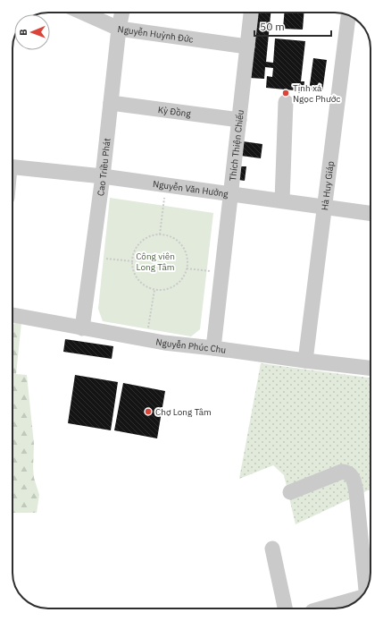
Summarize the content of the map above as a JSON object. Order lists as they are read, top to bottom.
{
  "streets": {
    "street": [
      "Nguyễn Huỳnh Đức",
      "Kỳ Đồng",
      "Thích Thiện Chiếu",
      "Cao Triều Phát",
      "Hà Huy Giáp",
      "Nguyễn Văn Hưởng",
      "Nguyễn Phúc Chu"
    ]
  },
  "crossings": [
    ["Nguyễn Huỳnh Đức", "Thích Thiện Chiếu"],
    ["Nguyễn Huỳnh Đức", "Cao Triều Phát"],
    ["Kỳ Đồng", "Thích Thiện Chiếu"],
    ["Kỳ Đồng", "Cao Triều Phát"],
    ["Thích Thiện Chiếu", "Nguyễn Văn Hưởng"],
    ["Thích Thiện Chiếu", "Nguyễn Phúc Chu"],
    ["Cao Triều Phát", "Nguyễn Văn Hưởng"],
    ["Cao Triều Phát", "Nguyễn Phúc Chu"],
    ["Hà Huy Giáp", "Nguyễn Văn Hưởng"],
    ["Hà Huy Giáp", "Nguyễn Phúc Chu"]
  ],
  "parks": ["Công viên Long Tâm"],
  "places": ["Tịnh xá Ngọc Phước", "Chợ Long Tâm"],
  "scale_bar": "50 m",
  "north": "left"
}
